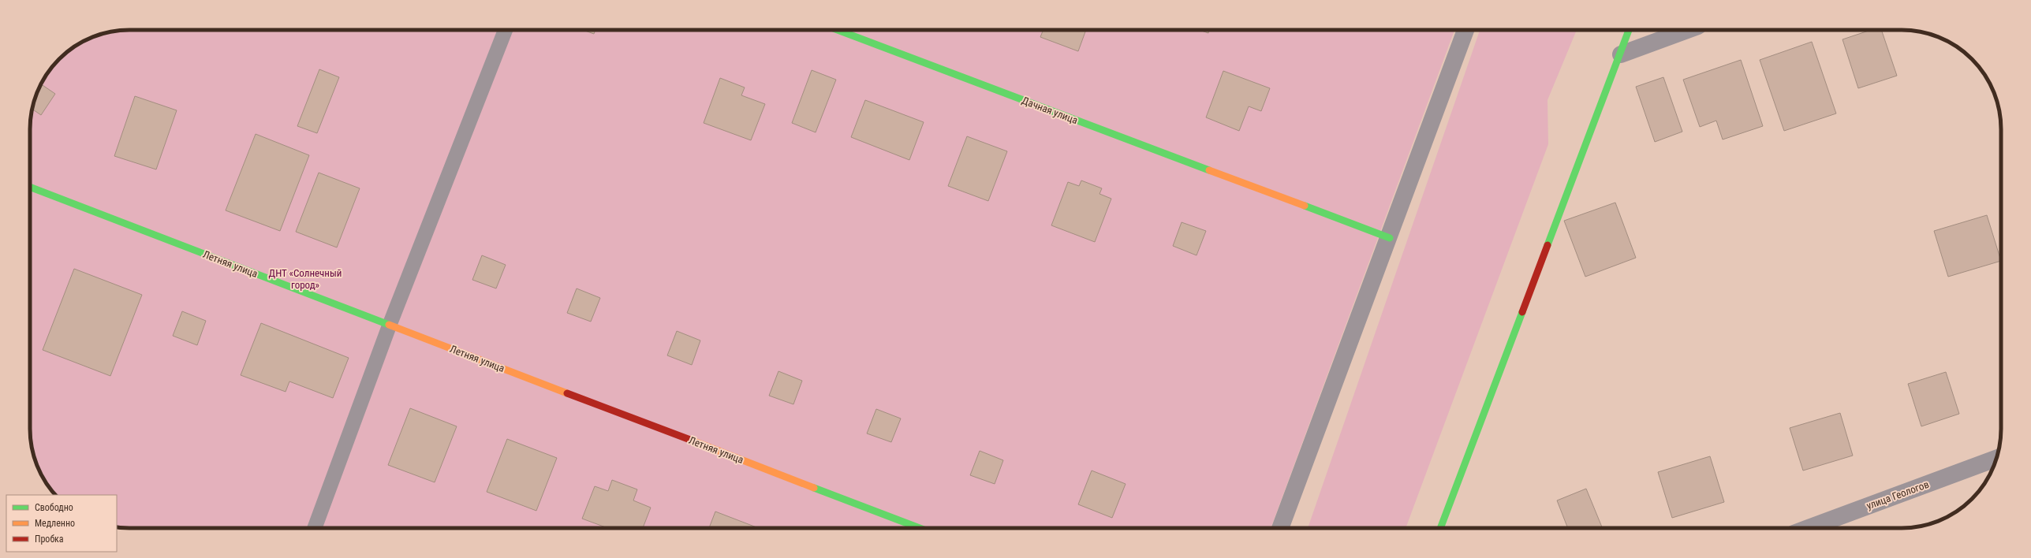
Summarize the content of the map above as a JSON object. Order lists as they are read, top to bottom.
{
  "streets": {
    "street": ["Дачная улица", "Летняя улица", "улица Геологов"]
  },
  "parks": ["ДНТ «Солнечный город»"],
  "legend": ["Свободно", "Медленно", "Пробка"]
}
